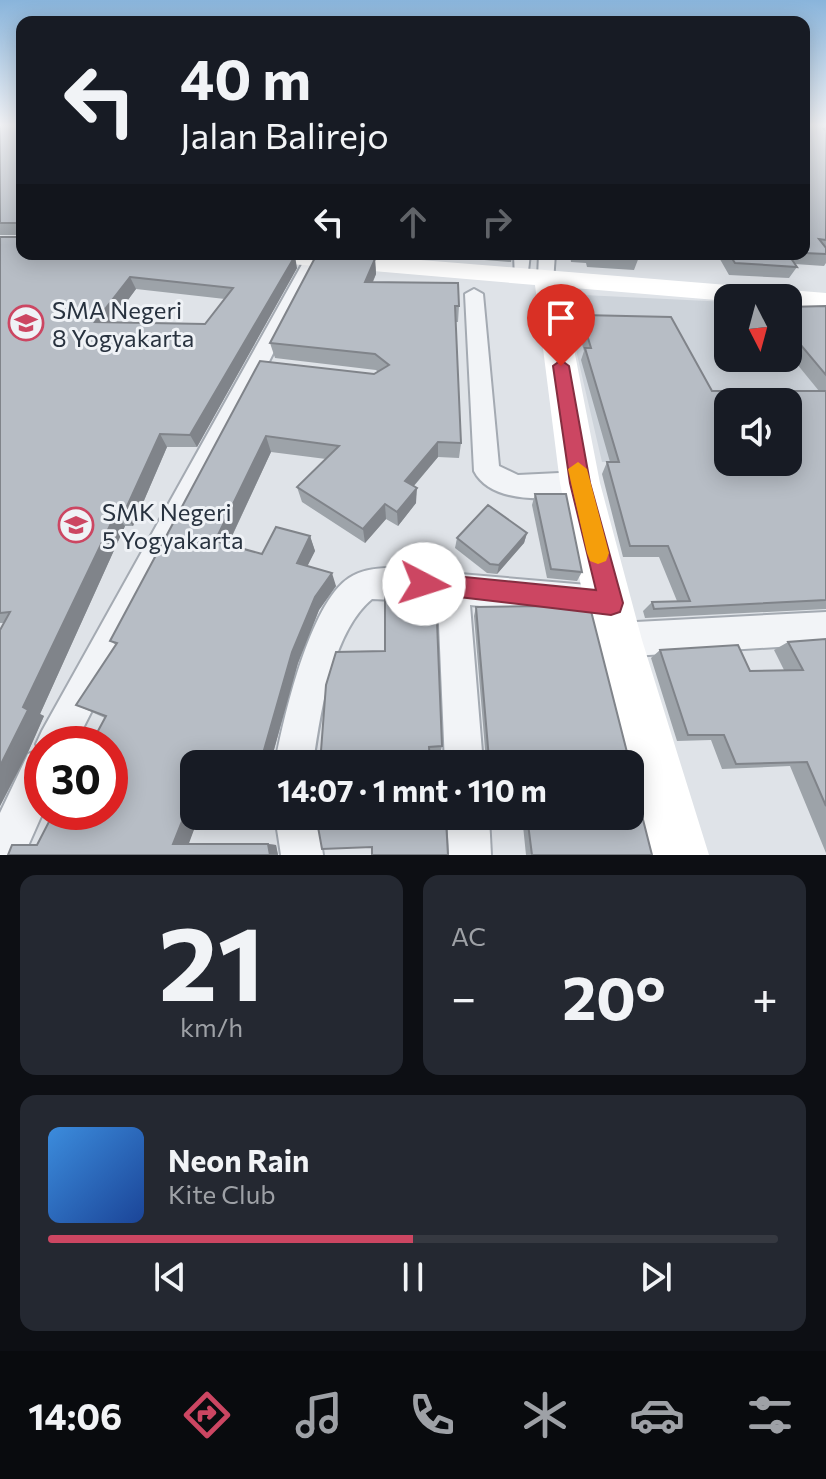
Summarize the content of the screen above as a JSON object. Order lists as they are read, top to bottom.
{
  "places": {
    "school or university": ["SMA Negeri 8 Yogyakarta", "SMK Negeri 5 Yogyakarta"]
  },
  "north": "bottom",
  "page": {
    "turn": ["40 m", "Jalan Balirejo"],
    "limit": "30",
    "trip": "14:07 · 1 mnt · 110 m",
    "tile": [
      ["21", "km/h"],
      "AC"
    ],
    "heat": ["−", "20°", "+"],
    "song": ["Neon Rain", "Kite Club"],
    "tabs": "14:06"
  }
}
